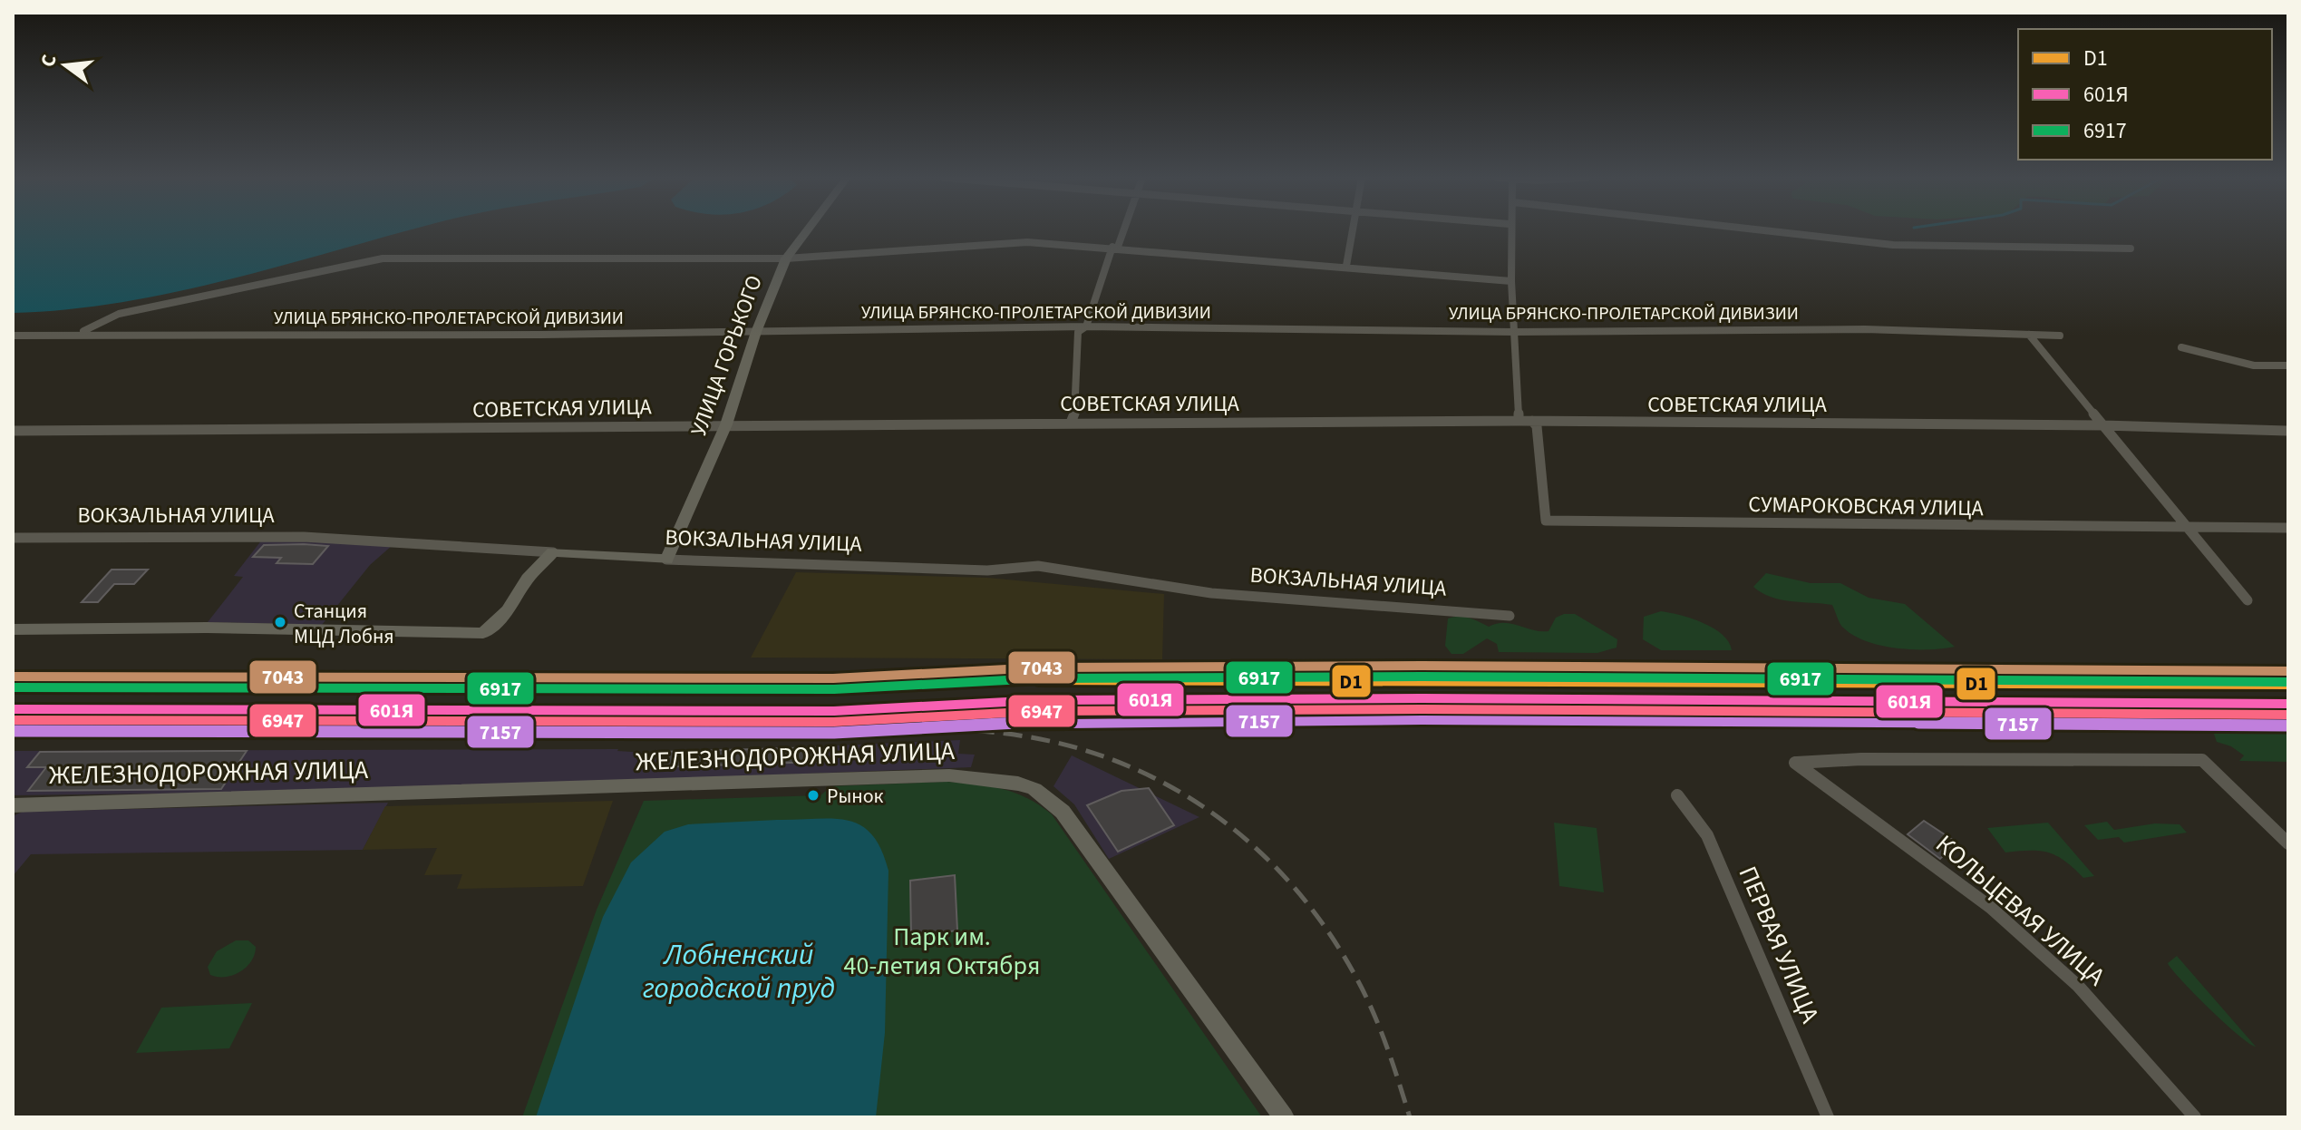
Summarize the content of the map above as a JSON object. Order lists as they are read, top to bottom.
{
  "streets": {
    "street": [
      "УЛИЦА БРЯНСКО-ПРОЛЕТАРСКОЙ ДИВИЗИИ",
      "УЛИЦА ГОРЬКОГО",
      "СОВЕТСКАЯ УЛИЦА",
      "СУМАРОКОВСКАЯ УЛИЦА",
      "ВОКЗАЛЬНАЯ УЛИЦА",
      "ЖЕЛЕЗНОДОРОЖНАЯ УЛИЦА",
      "КОЛЬЦЕВАЯ УЛИЦА",
      "ПЕРВАЯ УЛИЦА"
    ]
  },
  "crossings": [
    ["УЛИЦА БРЯНСКО-ПРОЛЕТАРСКОЙ ДИВИЗИИ", "УЛИЦА ГОРЬКОГО"],
    ["УЛИЦА ГОРЬКОГО", "СОВЕТСКАЯ УЛИЦА"],
    ["УЛИЦА ГОРЬКОГО", "ВОКЗАЛЬНАЯ УЛИЦА"],
    ["СОВЕТСКАЯ УЛИЦА", "СУМАРОКОВСКАЯ УЛИЦА"]
  ],
  "water": ["Лобненский городской пруд"],
  "parks": ["Парк им. 40-летия Октября"],
  "places": ["Станция МЦД Лобня", "Рынок"],
  "lines": [
    "transit line 7043",
    "transit line 6917",
    "transit line D1",
    "transit line 601Я",
    "transit line 6947",
    "transit line 7157"
  ],
  "legend": ["D1", "601Я", "6917"],
  "north": "left"
}
